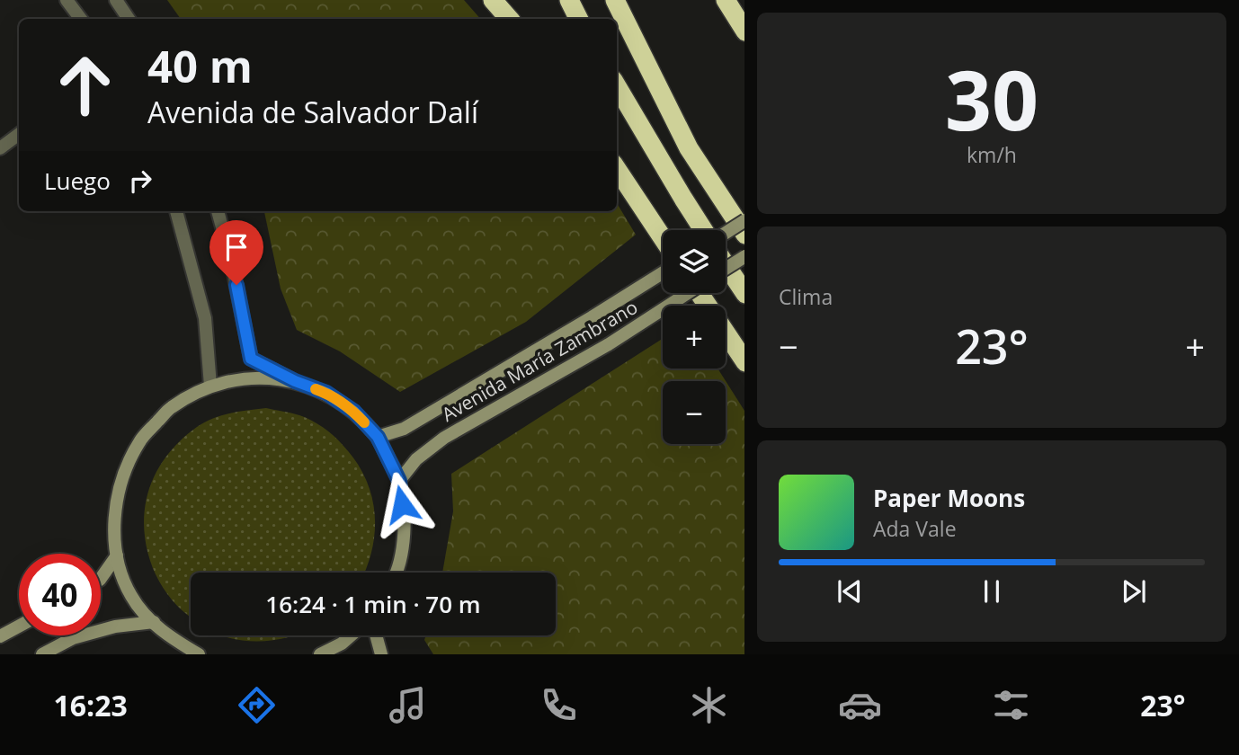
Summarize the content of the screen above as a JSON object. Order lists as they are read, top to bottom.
{
  "streets": {
    "street": ["Avenida María Zambrano"]
  },
  "page": {
    "tile": [
      ["30", "km/h"],
      "Clima"
    ],
    "turn": ["40 m", "Avenida de Salvador Dalí"],
    "then": "Luego",
    "map_buttons": ["+", "−"],
    "heat": ["−", "23°", "+"],
    "song": ["Paper Moons", "Ada Vale"],
    "limit": "40",
    "trip": "16:24 · 1 min · 70 m",
    "tabs": ["16:23", "23°"]
  }
}
